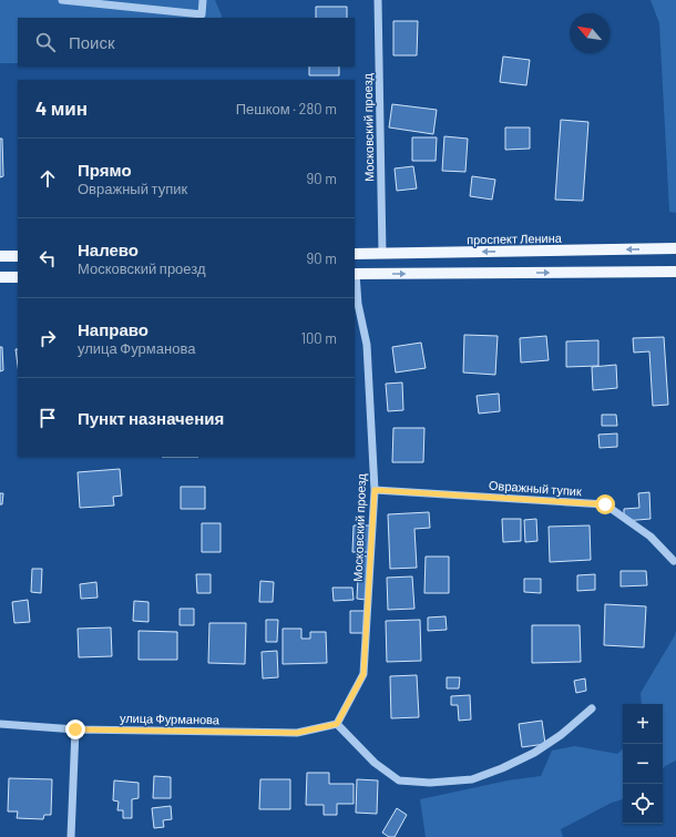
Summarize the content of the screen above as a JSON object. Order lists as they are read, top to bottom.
{
  "streets": {
    "main road": ["проспект Ленина"],
    "street": ["Московский проезд", "Овражный тупик", "улица Фурманова"]
  },
  "crossings": [
    ["Московский проезд", "проспект Ленина"],
    ["Московский проезд", "Овражный тупик"],
    ["Московский проезд", "улица Фурманова"]
  ],
  "north": "top left",
  "page": {
    "search": "Поиск",
    "heading": ["4 мин", "Пешком · 280 m"],
    "list": [
      ["Прямо", "Овражный тупик", "90 m"],
      ["Налево", "Московский проезд", "90 m"],
      ["Направо", "улица Фурманова", "100 m"],
      "Пункт назначения"
    ],
    "map_buttons": ["+", "−"]
  }
}
